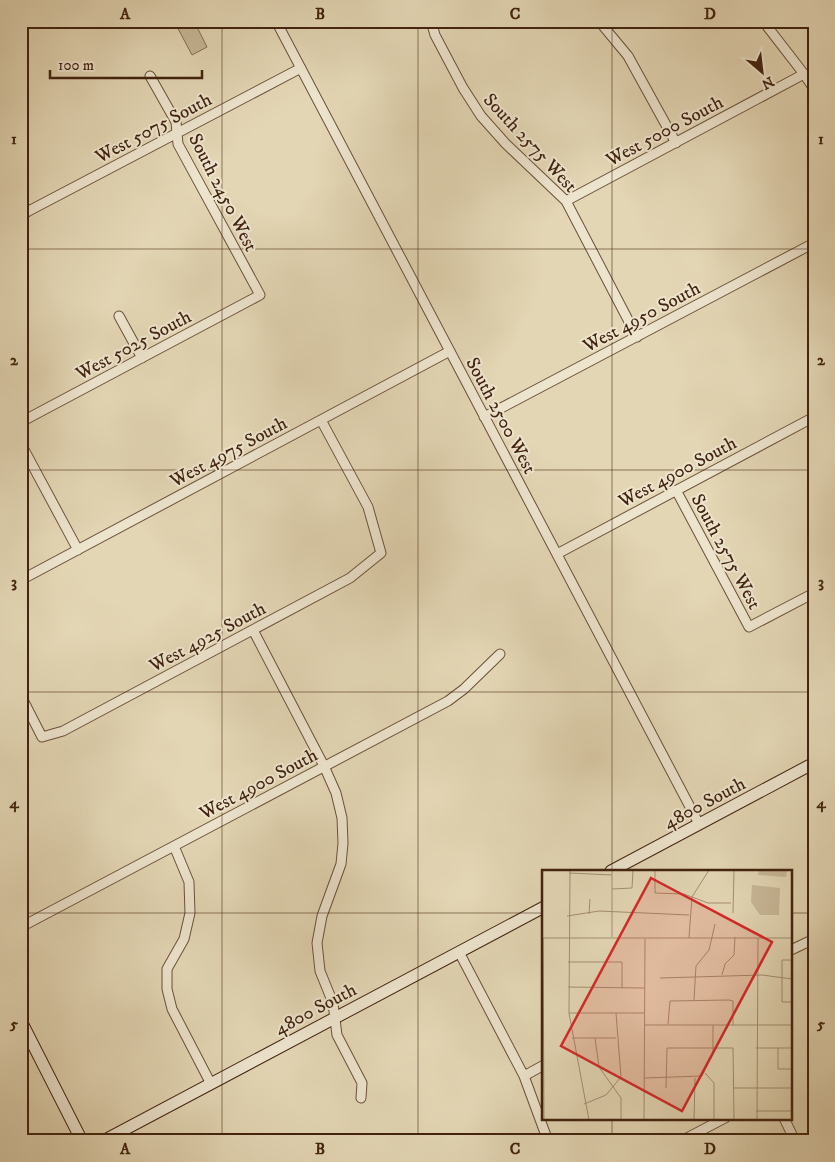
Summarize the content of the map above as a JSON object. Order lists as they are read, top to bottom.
{
  "streets": {
    "main road": ["4800 South"],
    "street": [
      "West 5075 South",
      "West 5000 South",
      "South 2575 West",
      "South 2450 West",
      "West 4950 South",
      "West 5025 South",
      "South 2500 West",
      "West 4975 South",
      "West 4900 South",
      "West 4925 South"
    ]
  },
  "crossings": [
    ["West 5075 South", "South 2450 West"],
    ["West 5075 South", "South 2500 West"],
    ["West 5000 South", "South 2575 West"],
    ["South 2575 West", "West 4950 South"],
    ["South 2575 West", "West 4900 South"],
    ["South 2450 West", "West 5025 South"],
    ["West 4950 South", "South 2500 West"],
    ["South 2500 West", "West 4975 South"],
    ["South 2500 West", "West 4900 South"],
    ["South 2500 West", "4800 South"],
    ["West 4975 South", "West 4925 South"]
  ],
  "scale_bar": "100 m",
  "north": "bottom right",
  "grid": {
    "columns": [
      "A",
      "B",
      "C",
      "D"
    ],
    "rows": [
      "1",
      "2",
      "3",
      "4",
      "5"
    ]
  }
}
